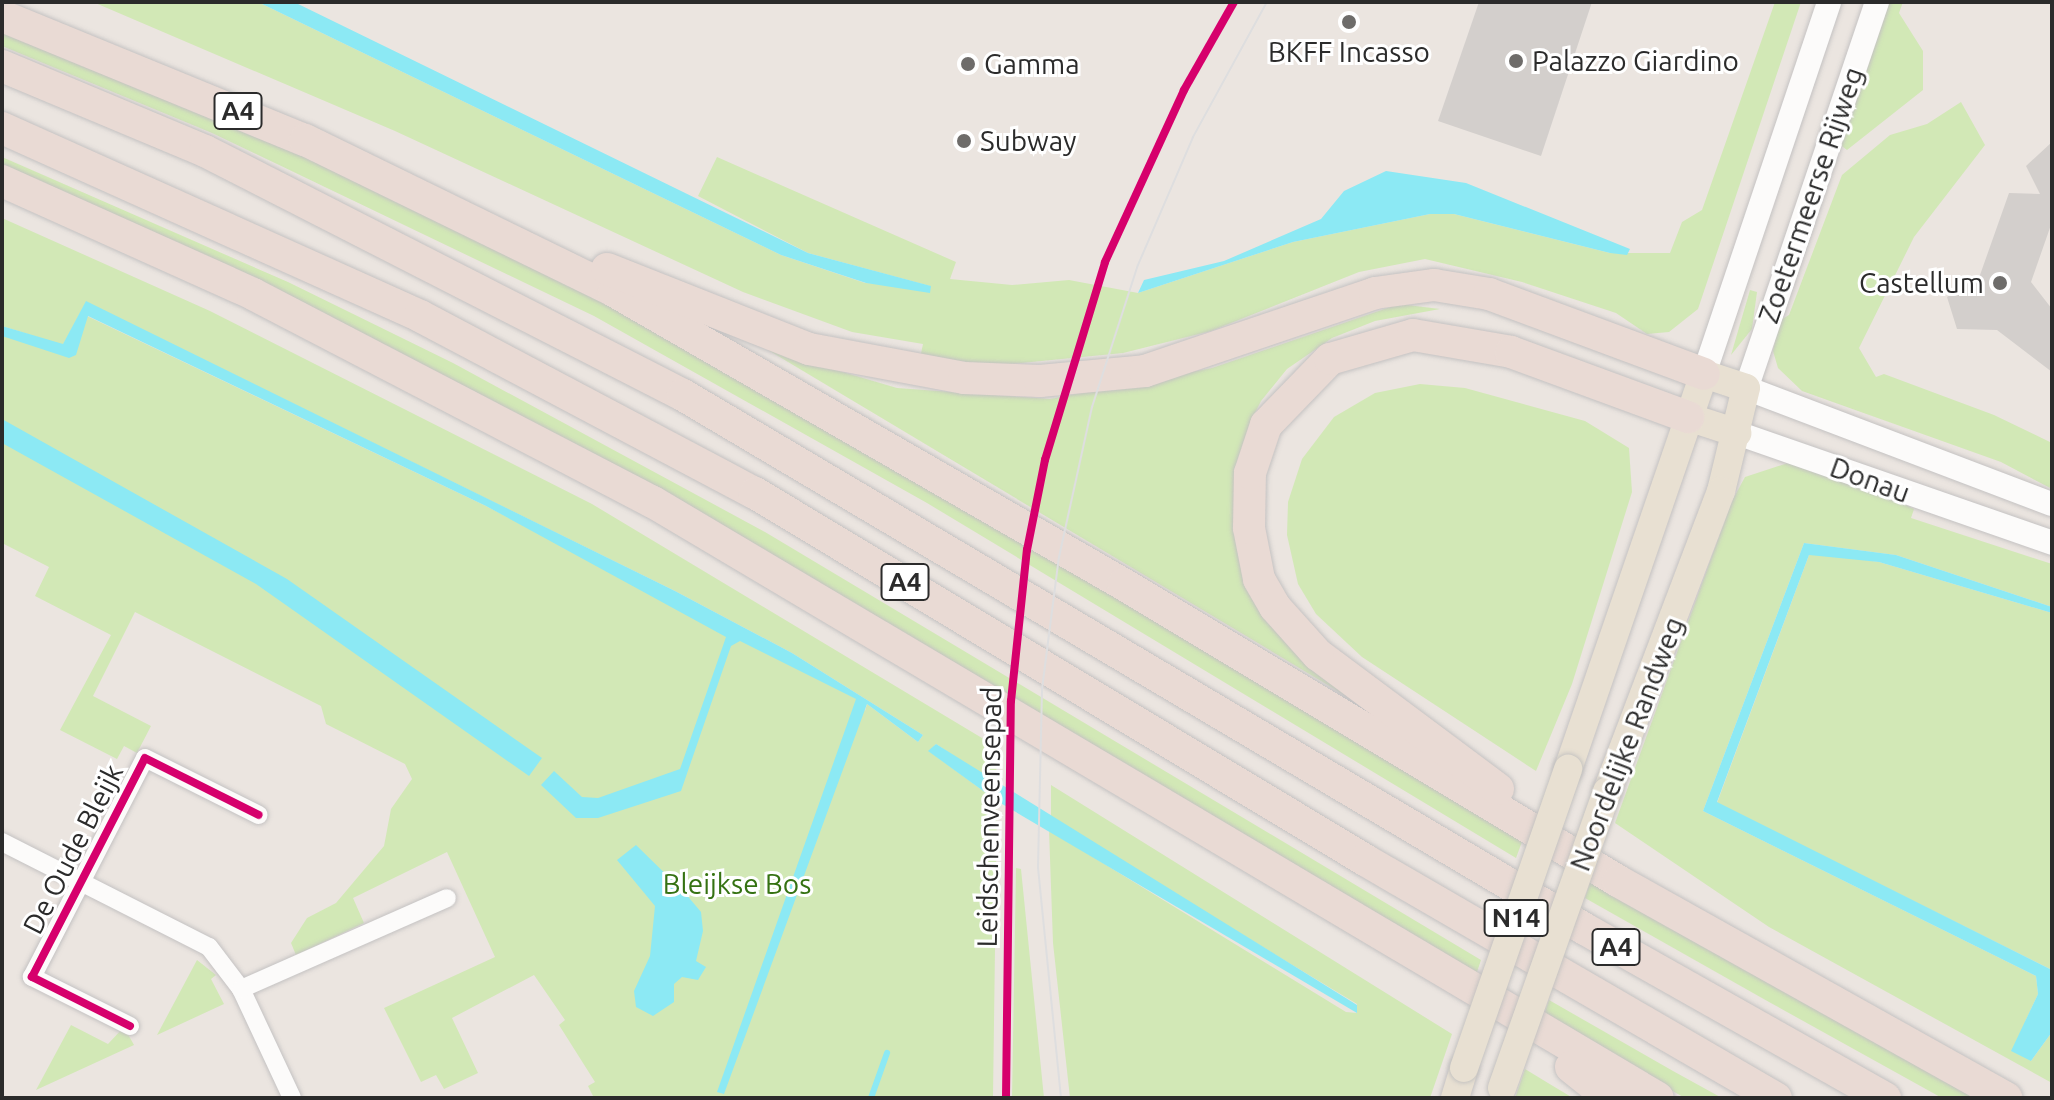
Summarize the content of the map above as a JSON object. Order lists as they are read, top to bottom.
{
  "streets": {
    "highway": ["A4"],
    "main road": [
      "Zoetermeerse Rijweg",
      "Donau",
      "Noordelijke Randweg",
      "N14"
    ],
    "street": ["De Oude Bleijk"],
    "cycle path": ["Leidschenveensepad"]
  },
  "crossings": [
    ["A4", "Zoetermeerse Rijweg"],
    ["A4", "Donau"],
    ["A4", "Noordelijke Randweg"],
    ["Zoetermeerse Rijweg", "Donau"],
    ["Zoetermeerse Rijweg", "Noordelijke Randweg"],
    ["Donau", "Noordelijke Randweg"]
  ],
  "parks": ["Bleijkse Bos"],
  "places": [
    "BKFF Incasso",
    "Palazzo Giardino",
    "Gamma",
    "Subway",
    "Castellum"
  ]
}
